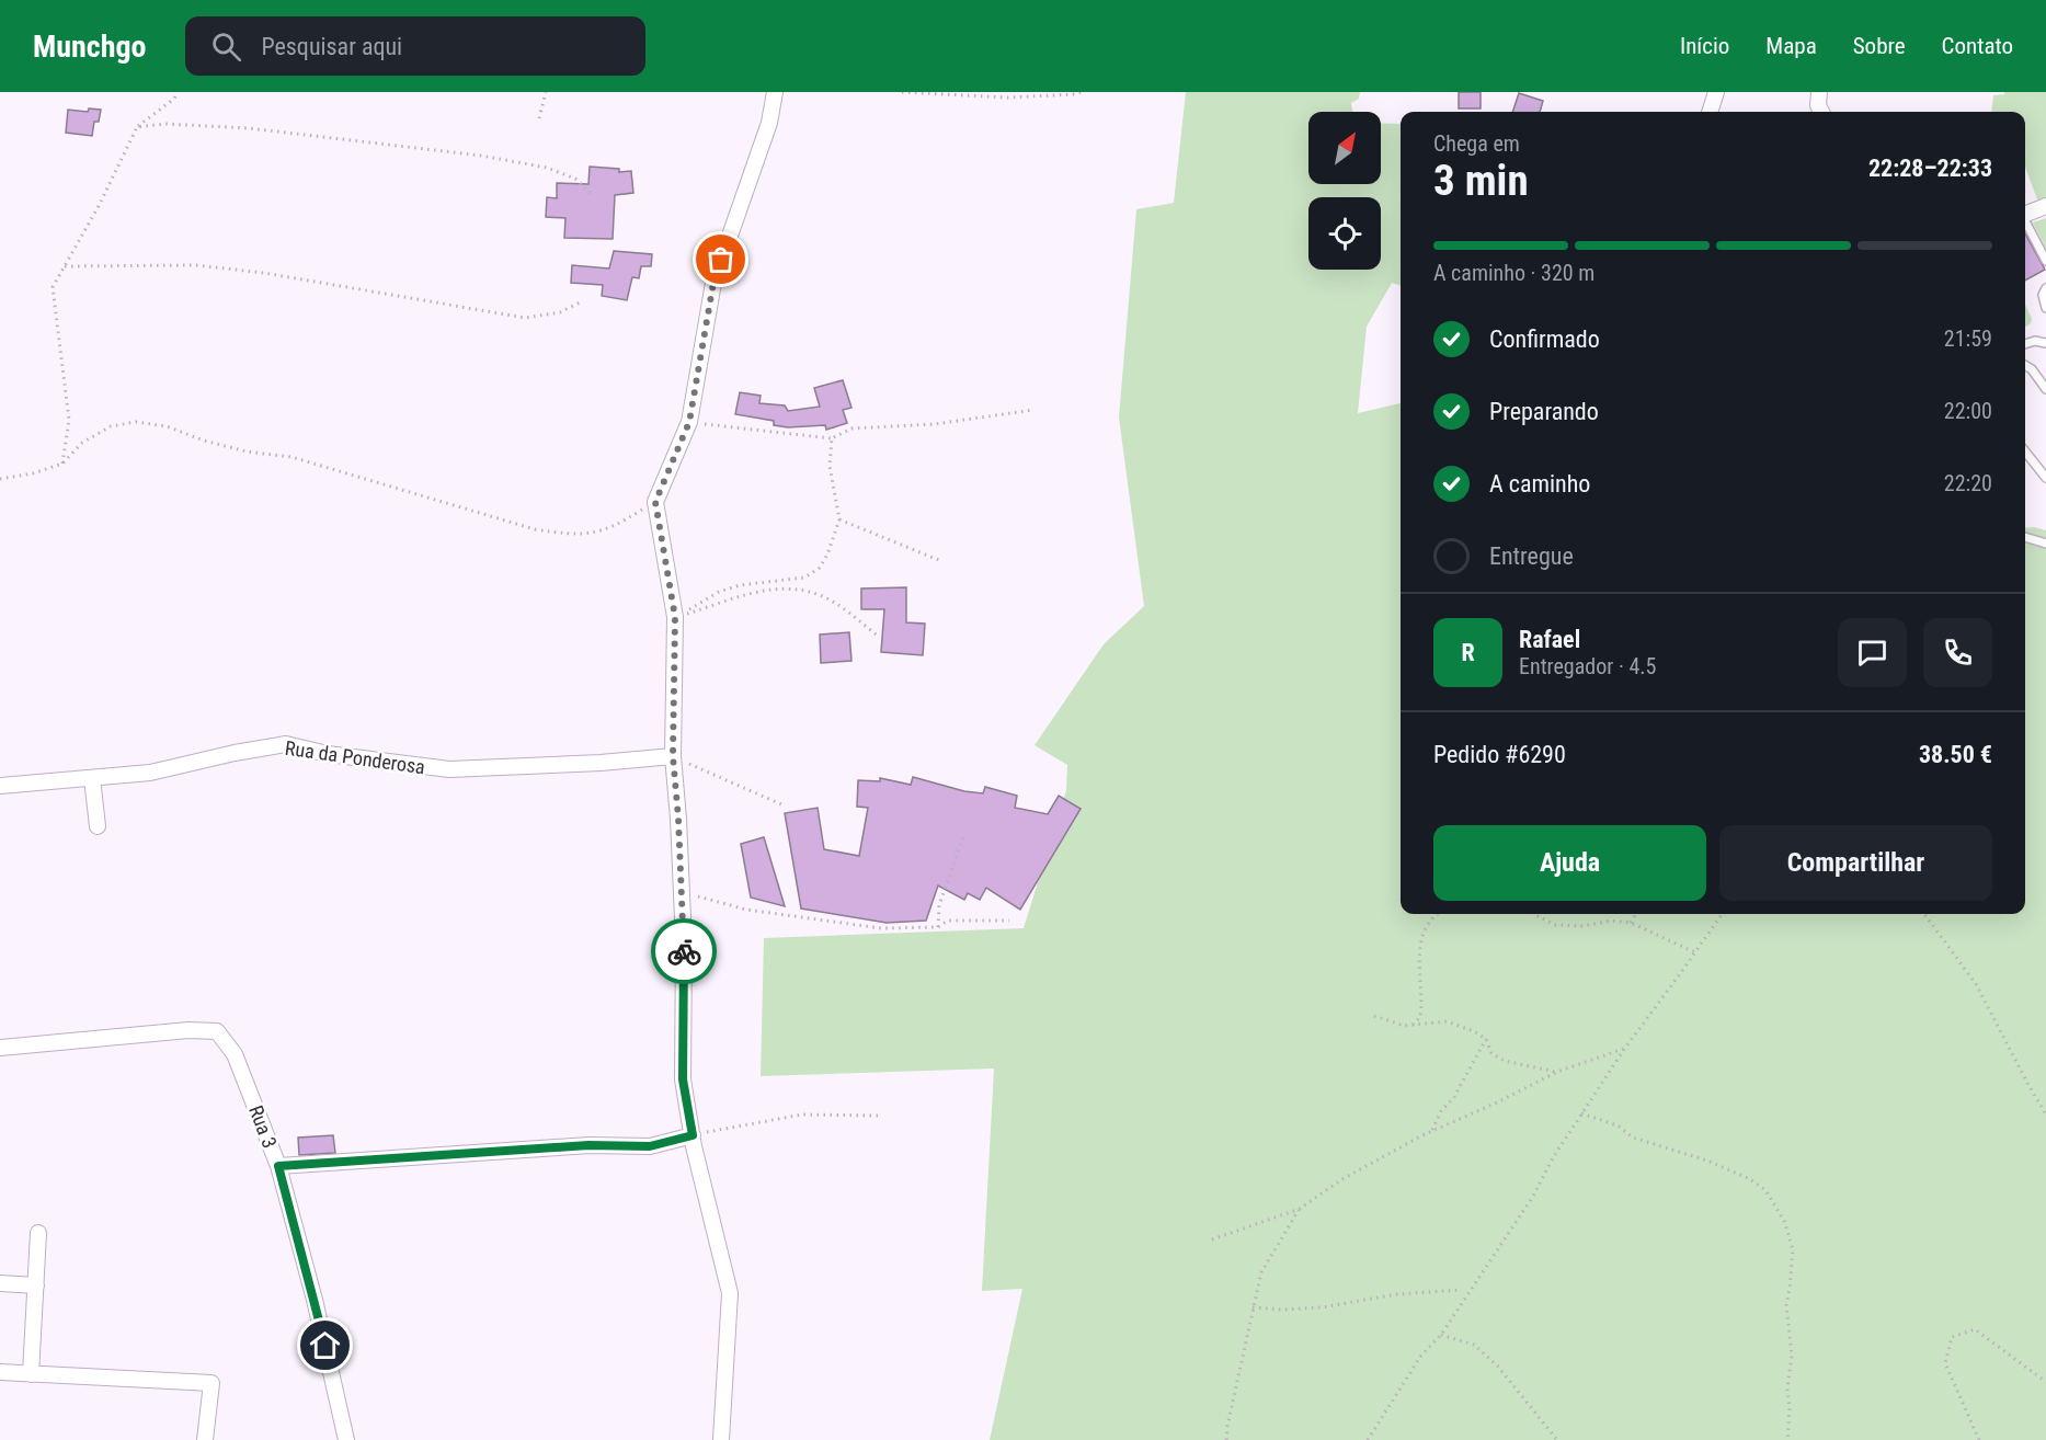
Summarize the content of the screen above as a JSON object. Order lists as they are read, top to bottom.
{
  "streets": {
    "street": ["Rua da Ponderosa", "Rua 3"]
  },
  "north": "top right",
  "page": {
    "header": "Munchgo",
    "search": "Pesquisar aqui",
    "nav": [
      "Início",
      "Mapa",
      "Sobre",
      "Contato"
    ],
    "heading": ["3 min", "Chega em", "22:28–22:33"],
    "panel": [
      "Rafael",
      "Entregador · 4.5",
      "Pedido #6290",
      "38.50 €"
    ],
    "bar": "A caminho · 320 m",
    "list": [
      ["Confirmado", "21:59"],
      ["Preparando", "22:00"],
      ["A caminho", "22:20"],
      "Entregue"
    ],
    "round": "R",
    "buttons": ["Ajuda", "Compartilhar"]
  }
}
